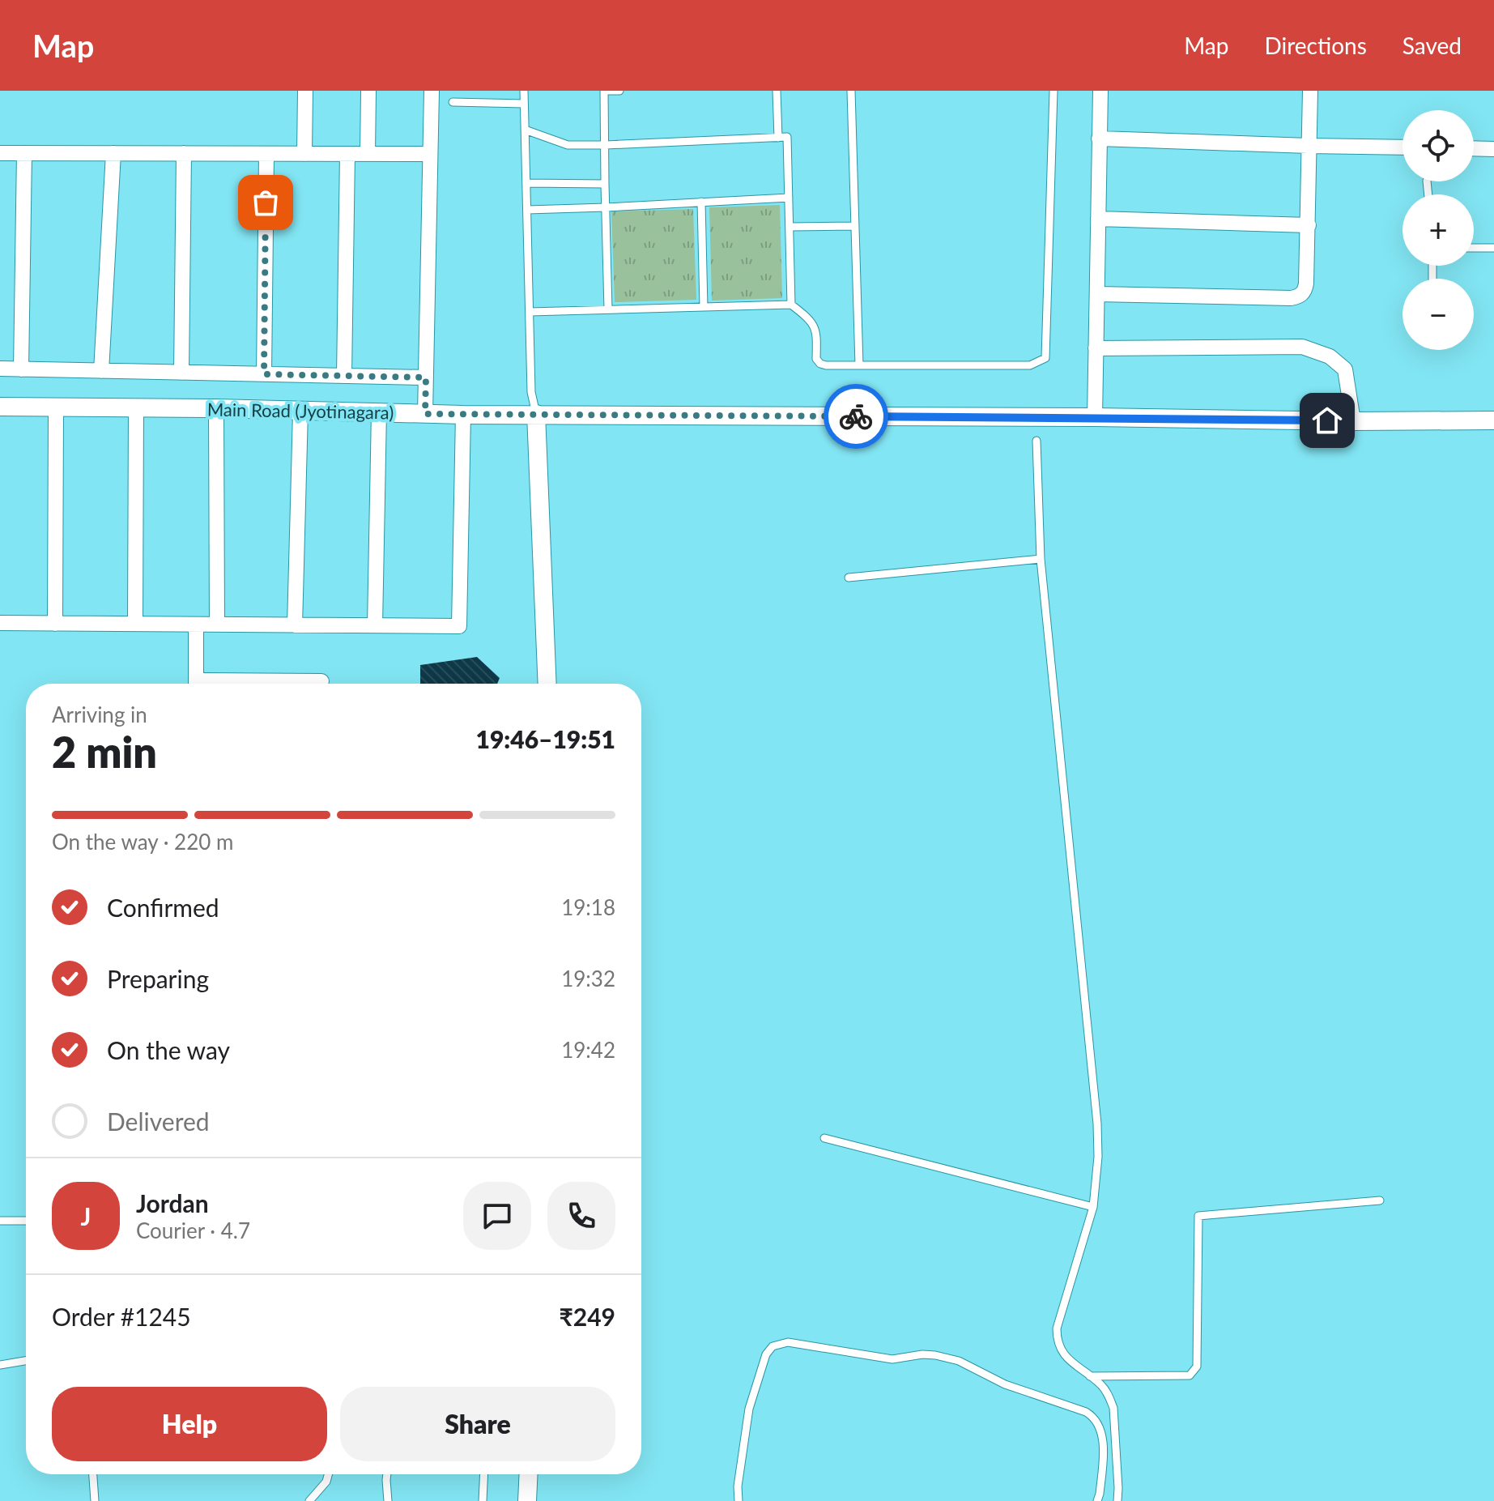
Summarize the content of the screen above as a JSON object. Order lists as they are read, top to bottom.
{
  "streets": {
    "street": ["Main Road (Jyotinagara)"]
  },
  "page": {
    "header": "Map",
    "nav": ["Map", "Directions", "Saved"],
    "map_buttons": ["+", "−"],
    "heading": ["2 min", "Arriving in", "19:46–19:51"],
    "panel": [
      "Jordan",
      "Courier · 4.7",
      "Order #1245",
      "₹249"
    ],
    "bar": "On the way · 220 m",
    "list": [
      ["Confirmed", "19:18"],
      ["Preparing", "19:32"],
      ["On the way", "19:42"],
      "Delivered"
    ],
    "round": "J",
    "buttons": ["Help", "Share"]
  }
}
